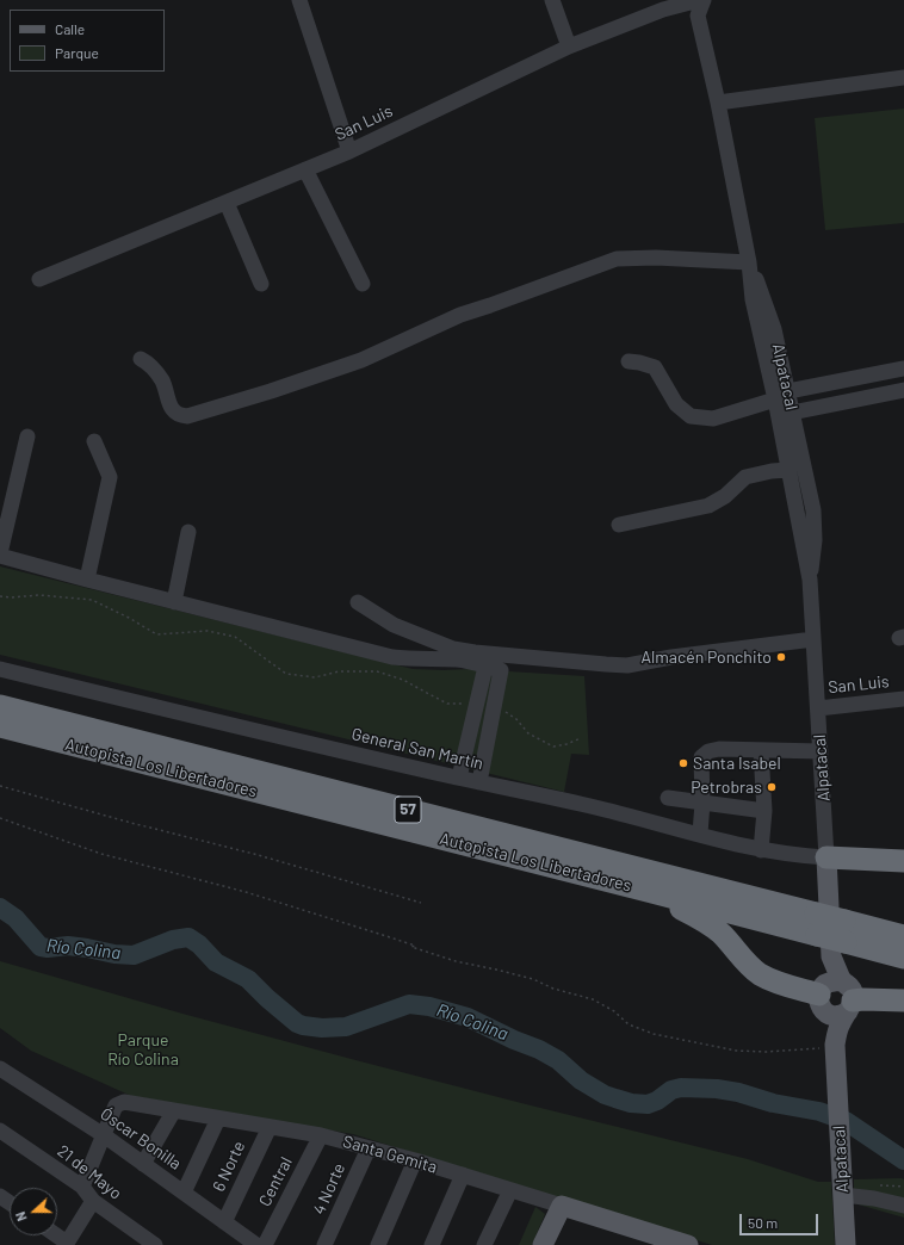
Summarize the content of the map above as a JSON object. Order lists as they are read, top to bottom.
{
  "streets": {
    "highway": ["Autopista Los Libertadores", "57"],
    "main road": ["Alpatacal", "Santa Gemita"],
    "street": [
      "San Luis",
      "General San Martín",
      "Óscar Bonilla",
      "6 Norte",
      "21 de Mayo",
      "Central",
      "4 Norte"
    ]
  },
  "crossings": [
    ["San Luis", "Alpatacal"],
    ["Alpatacal", "General San Martín"],
    ["Alpatacal", "Autopista Los Libertadores"],
    ["Óscar Bonilla", "Santa Gemita"],
    ["Óscar Bonilla", "6 Norte"],
    ["Santa Gemita", "6 Norte"],
    ["Santa Gemita", "21 de Mayo"],
    ["Santa Gemita", "Central"],
    ["Santa Gemita", "4 Norte"]
  ],
  "water": ["Río Colina"],
  "parks": ["Parque Río Colina"],
  "places": ["Almacén Ponchito", "Santa Isabel", "Petrobras"],
  "legend": ["Calle", "Parque"],
  "scale_bar": "50 m",
  "north": "left"
}
